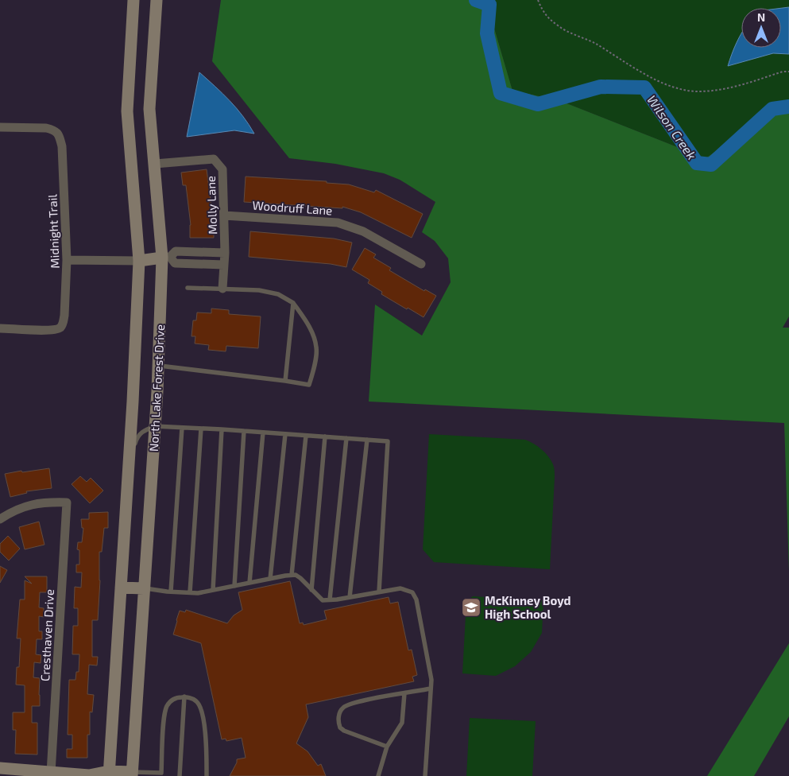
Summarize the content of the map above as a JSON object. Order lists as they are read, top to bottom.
{
  "streets": {
    "main road": ["North Lake Forest Drive"],
    "street": [
      "Molly Lane",
      "Woodruff Lane",
      "Midnight Trail",
      "Cresthaven Drive"
    ]
  },
  "crossings": [
    ["Molly Lane", "Woodruff Lane"],
    ["Molly Lane", "North Lake Forest Drive"]
  ],
  "water": ["Wilson Creek"],
  "places": {
    "school or university": ["McKinney Boyd High School"]
  },
  "north": "top"
}
